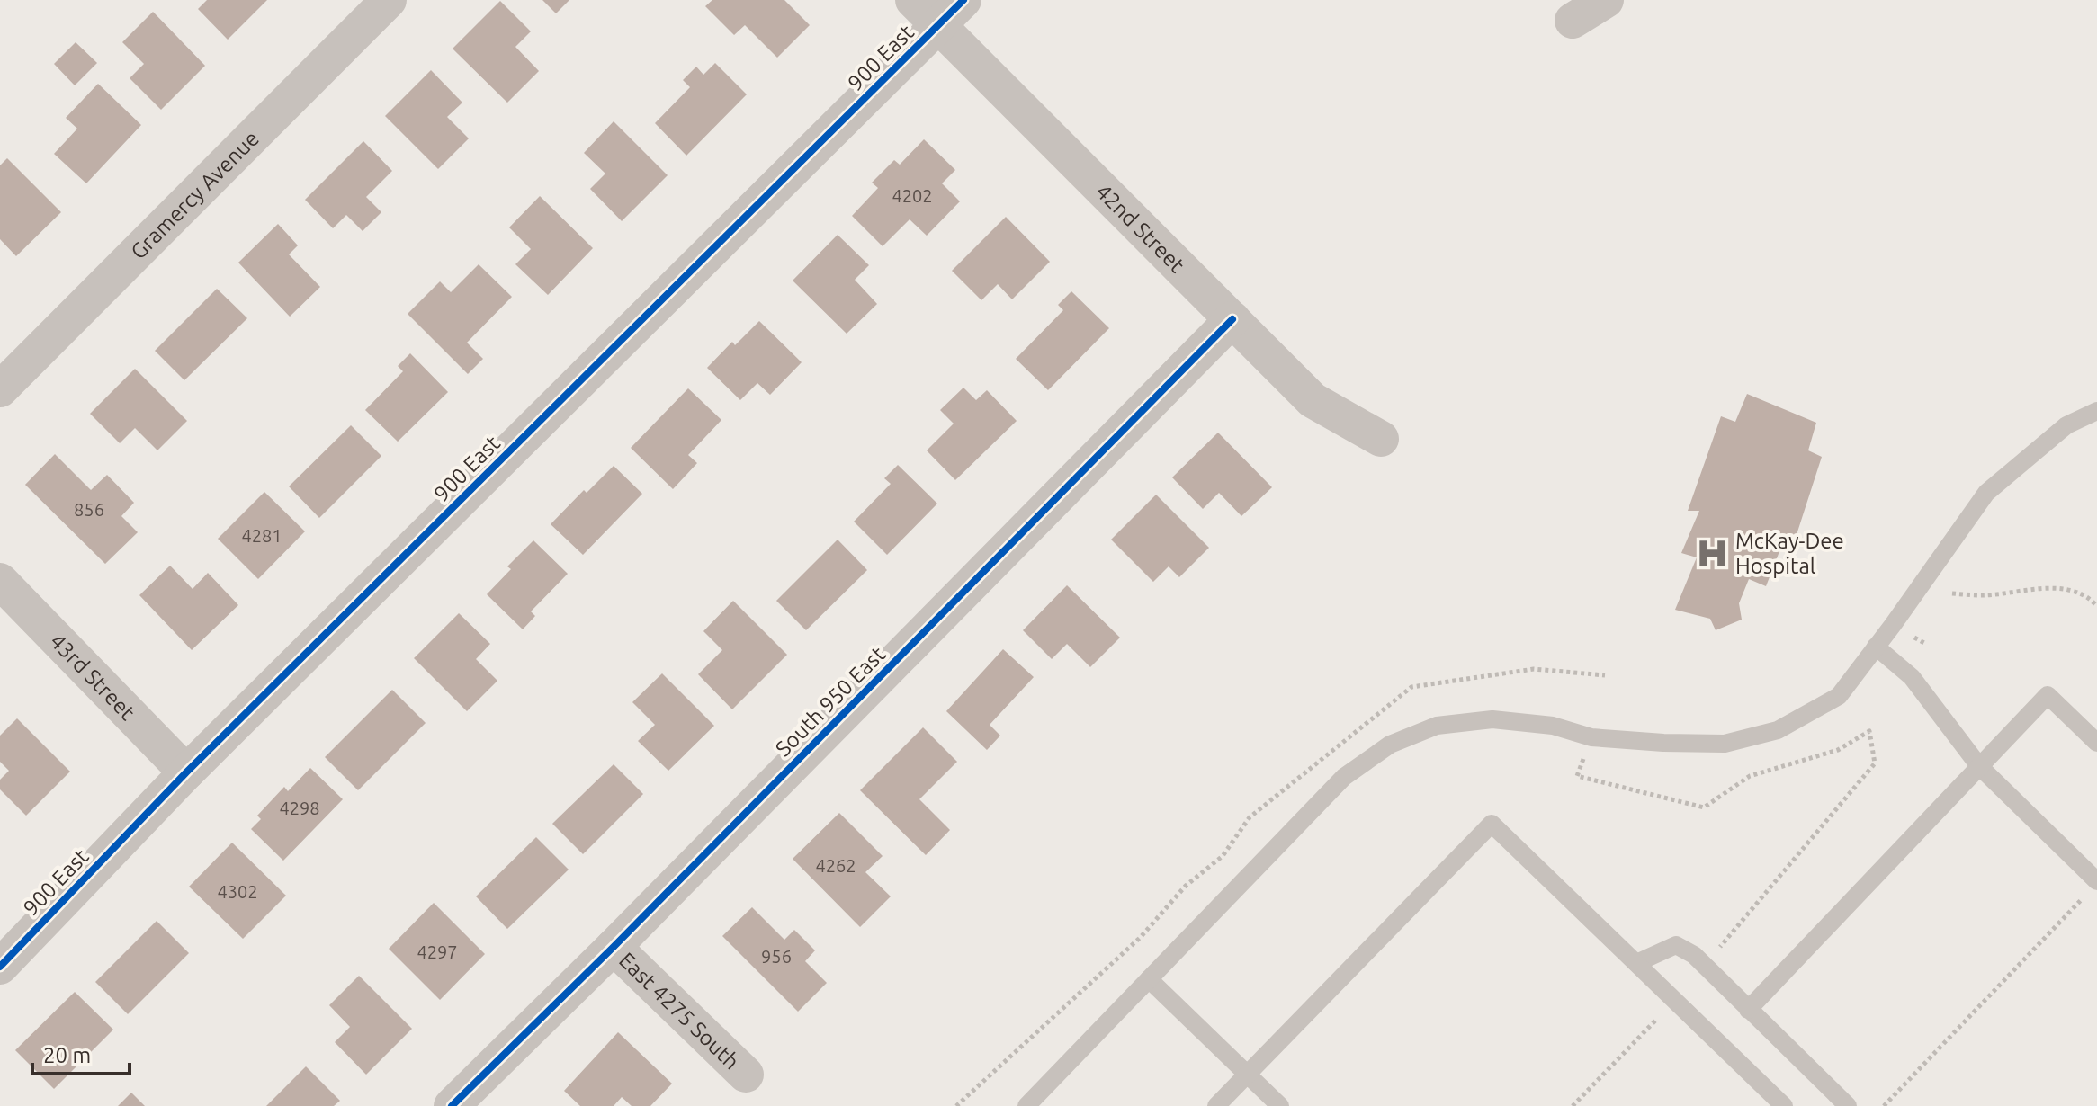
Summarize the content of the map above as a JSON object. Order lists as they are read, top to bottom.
{
  "streets": {
    "street": [
      "900 East",
      "Gramercy Avenue",
      "42nd Street",
      "43rd Street",
      "South 950 East",
      "East 4275 South"
    ]
  },
  "crossings": [
    ["900 East", "42nd Street"],
    ["900 East", "43rd Street"],
    ["42nd Street", "South 950 East"],
    ["South 950 East", "East 4275 South"]
  ],
  "places": {
    "hospital": ["McKay-Dee Hospital"]
  },
  "house_numbers": [
    "4202",
    "856",
    "4281",
    "4298",
    "4262",
    "4302",
    "4297",
    "956"
  ],
  "scale_bar": "20 m"
}
